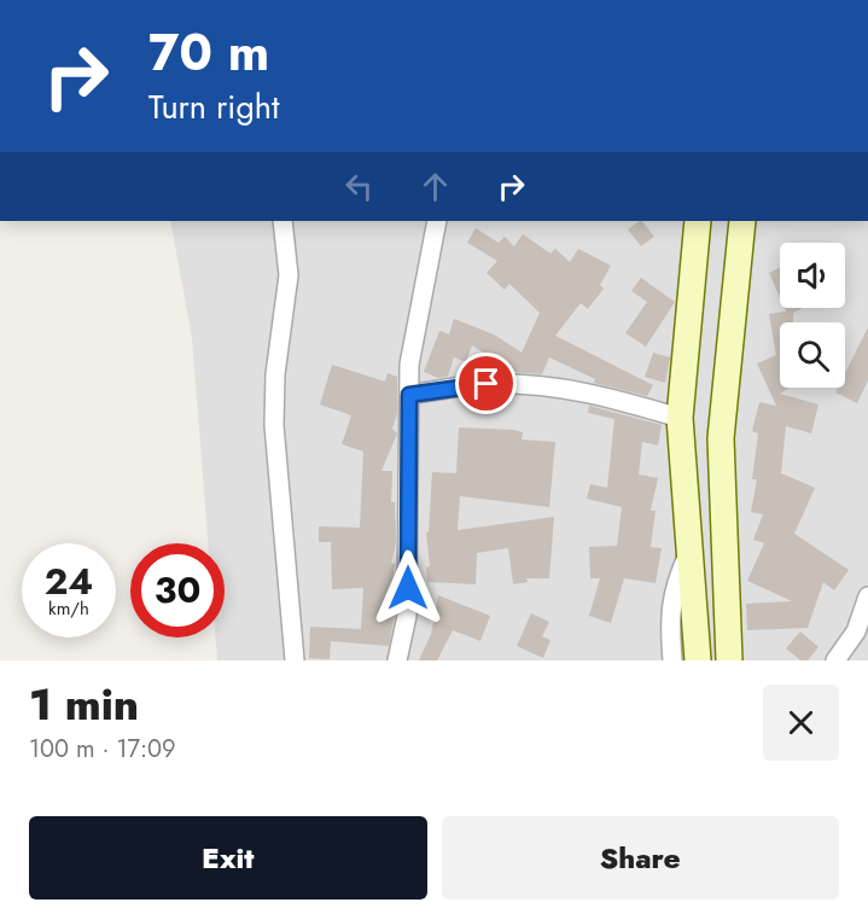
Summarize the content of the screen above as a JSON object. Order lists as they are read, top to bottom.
{
  "page": {
    "turn": ["70 m", "Turn right"],
    "speed": "24 km/h",
    "limit": "30",
    "heading": ["1 min", "100 m · 17:09"],
    "buttons": ["Exit", "Share"]
  }
}
